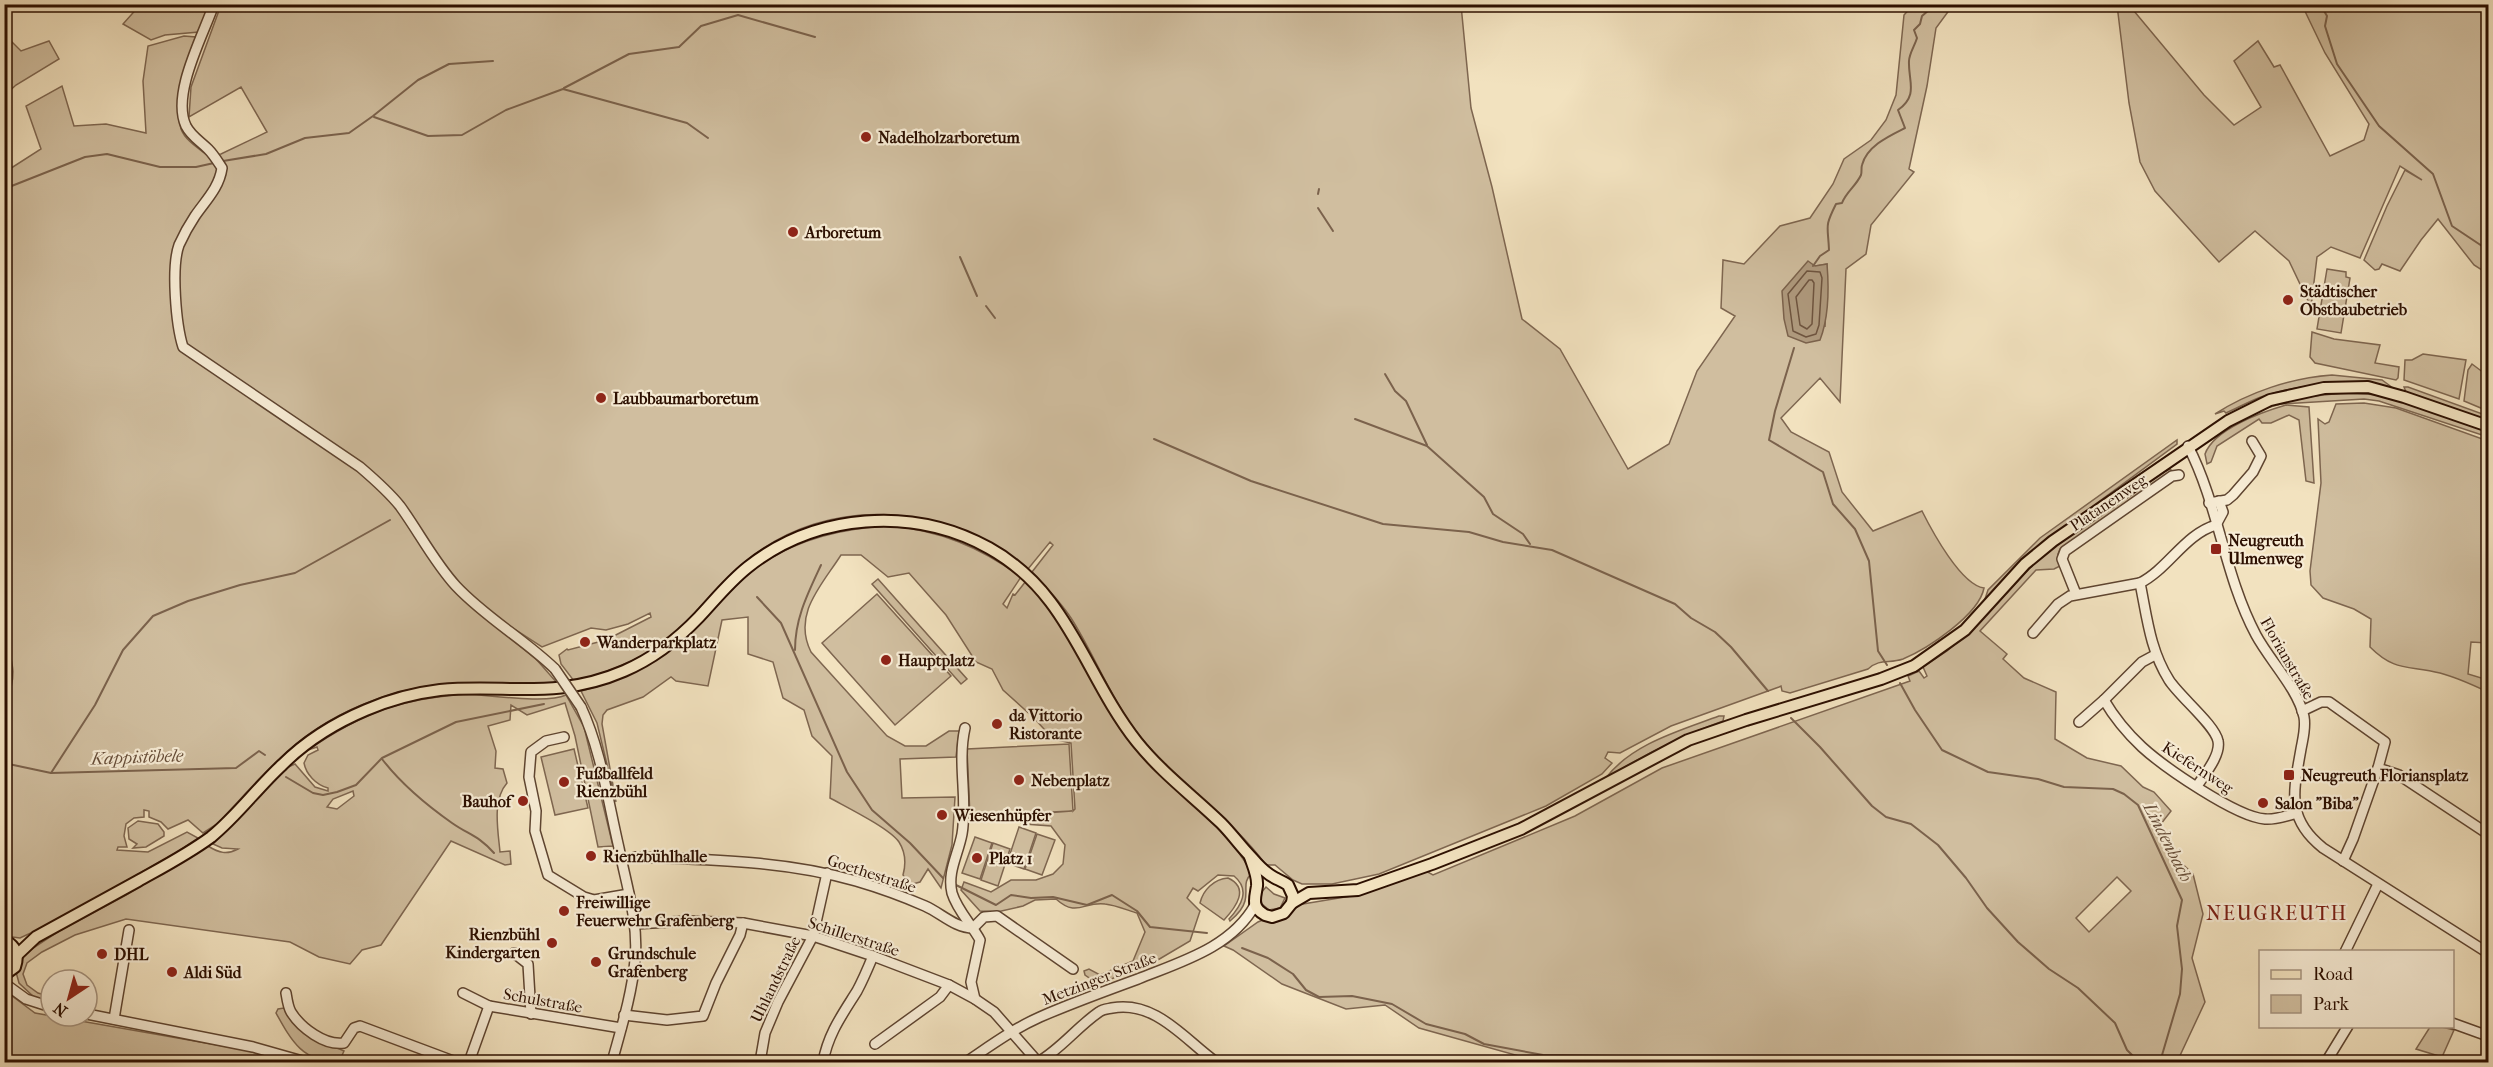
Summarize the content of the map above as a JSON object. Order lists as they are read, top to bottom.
{
  "streets": {
    "street": [
      "Platanenweg",
      "Florianstraße",
      "Kiefernweg",
      "Goethestraße",
      "Schillerstraße",
      "Metzinger Straße",
      "Uhlandstraße",
      "Schulstraße"
    ]
  },
  "crossings": [
    ["Florianstraße", "Kiefernweg"],
    ["Goethestraße", "Uhlandstraße"],
    ["Schillerstraße", "Metzinger Straße"],
    ["Schillerstraße", "Uhlandstraße"]
  ],
  "districts": ["NEUGREUTH"],
  "water": ["Kappistöbele", "Lindenbach"],
  "places": {
    "other": [
      "Nadelholzarboretum",
      "Arboretum",
      "Städtischer Obstbaubetrieb",
      "Laubbaumarboretum",
      "Wanderparkplatz",
      "Hauptplatz",
      "da Vittorio Ristorante",
      "Nebenplatz",
      "Fußballfeld Rienzbühl",
      "Bauhof",
      "Salon \"Biba\"",
      "Wiesenhüpfer",
      "Rienzbühlhalle",
      "Platz 1",
      "Freiwillige Feuerwehr Grafenberg",
      "Rienzbühl Kindergarten",
      "DHL",
      "Grundschule Grafenberg",
      "Aldi Süd"
    ],
    "transit": ["Neugreuth Ulmenweg", "Neugreuth Floriansplatz"]
  },
  "legend": ["Road", "Park"],
  "north": "bottom left"
}
